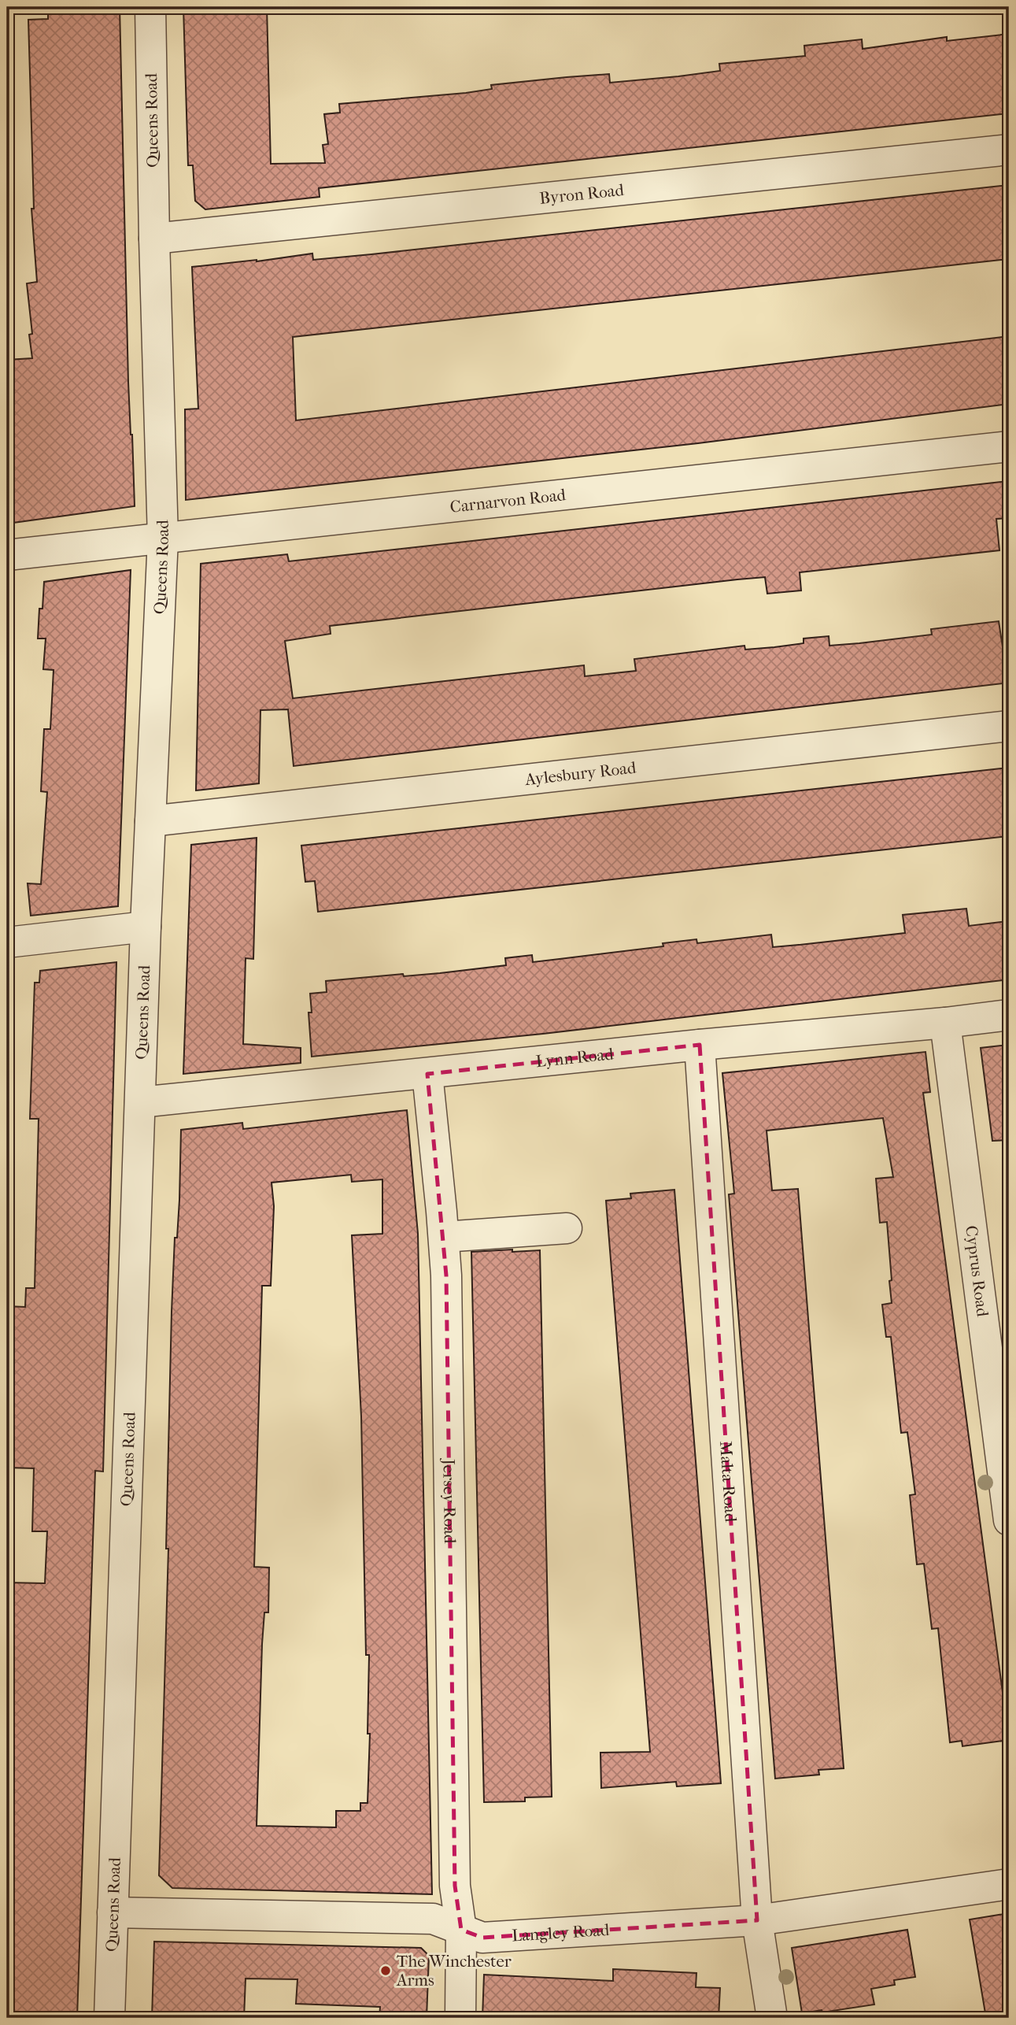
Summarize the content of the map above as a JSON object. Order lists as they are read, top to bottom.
{
  "streets": {
    "street": [
      "Queens Road",
      "Byron Road",
      "Carnarvon Road",
      "Aylesbury Road",
      "Lynn Road",
      "Cyprus Road",
      "Malta Road",
      "Jersey Road",
      "Langley Road"
    ]
  },
  "crossings": [
    ["Queens Road", "Byron Road"],
    ["Queens Road", "Carnarvon Road"],
    ["Queens Road", "Aylesbury Road"],
    ["Queens Road", "Lynn Road"],
    ["Queens Road", "Langley Road"],
    ["Lynn Road", "Cyprus Road"],
    ["Lynn Road", "Malta Road"],
    ["Lynn Road", "Jersey Road"],
    ["Malta Road", "Langley Road"],
    ["Jersey Road", "Langley Road"]
  ],
  "places": ["The Winchester Arms"]
}
